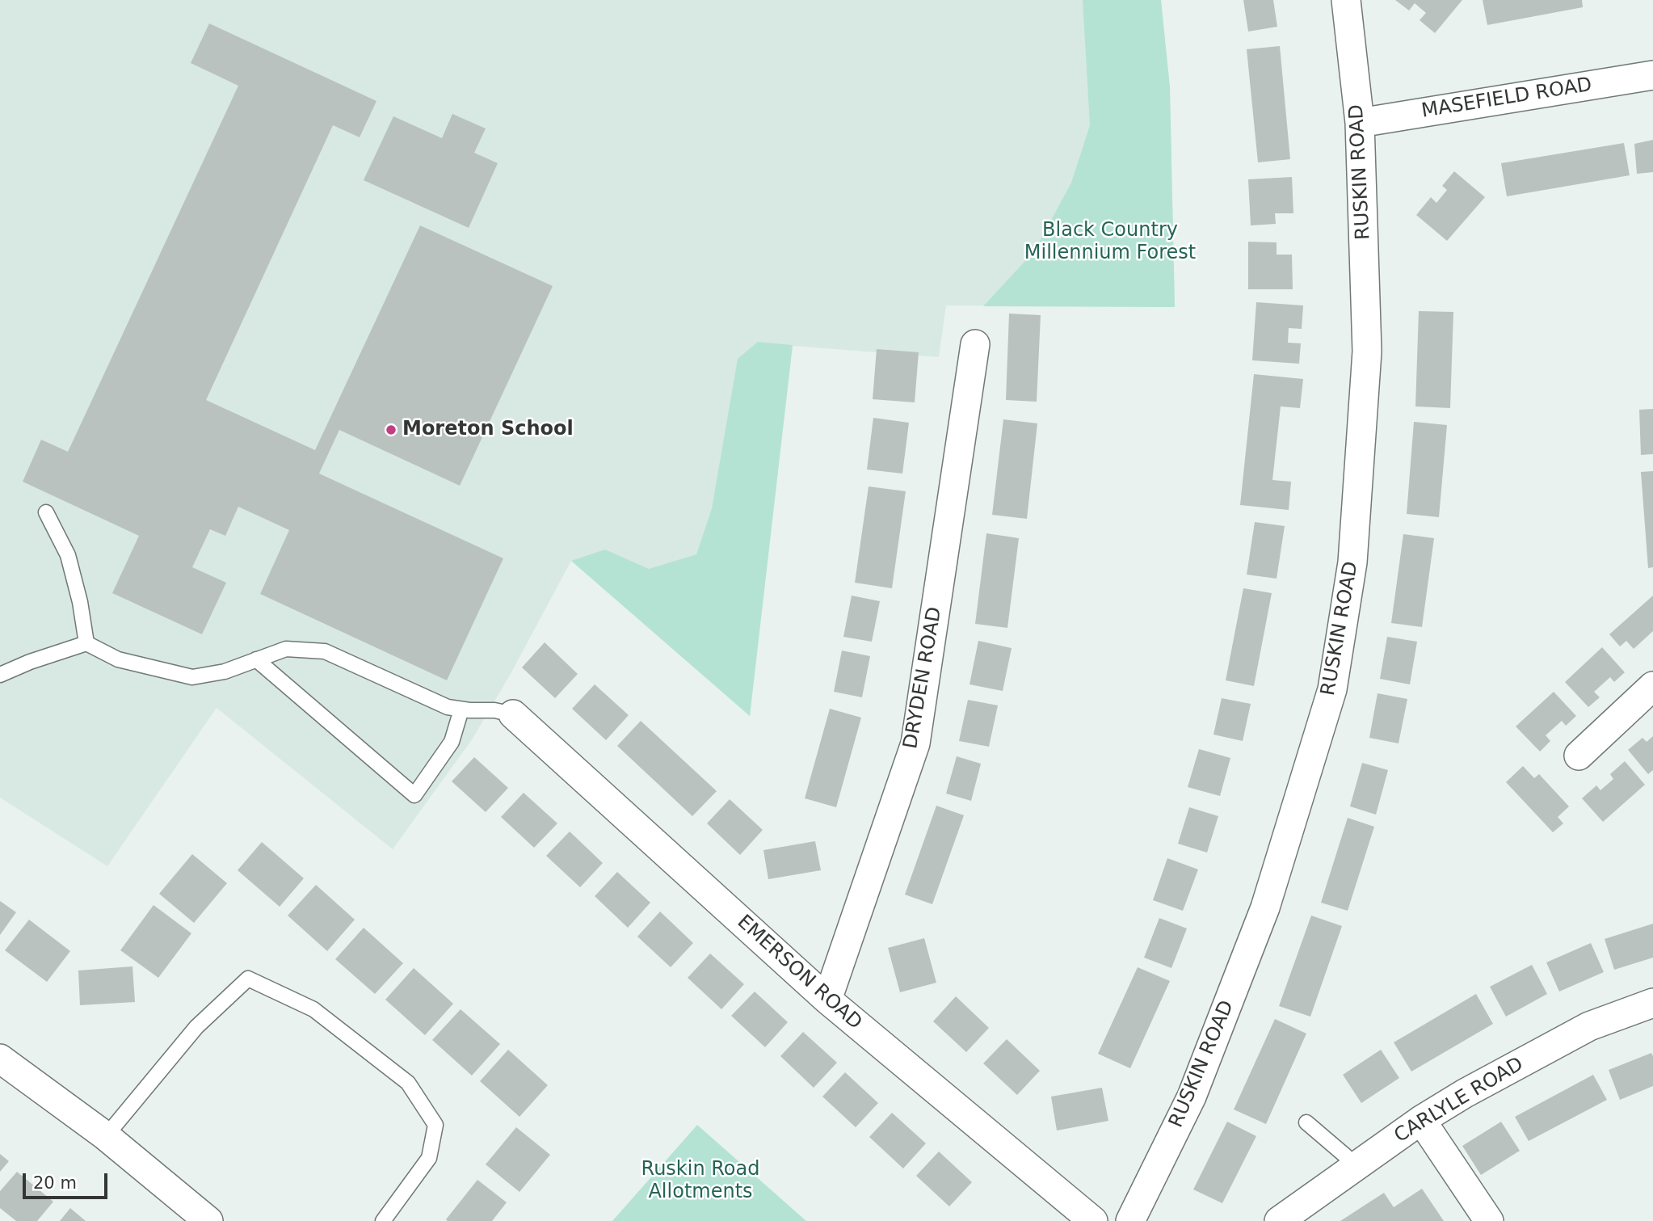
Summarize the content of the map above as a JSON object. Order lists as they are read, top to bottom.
{
  "streets": {
    "street": [
      "MASEFIELD ROAD",
      "RUSKIN ROAD",
      "DRYDEN ROAD",
      "EMERSON ROAD",
      "CARLYLE ROAD"
    ]
  },
  "crossings": [
    ["MASEFIELD ROAD", "RUSKIN ROAD"],
    ["DRYDEN ROAD", "EMERSON ROAD"]
  ],
  "parks": ["Black Country Millennium Forest", "Ruskin Road Allotments"],
  "places": ["Moreton School"],
  "scale_bar": "20 m"
}
